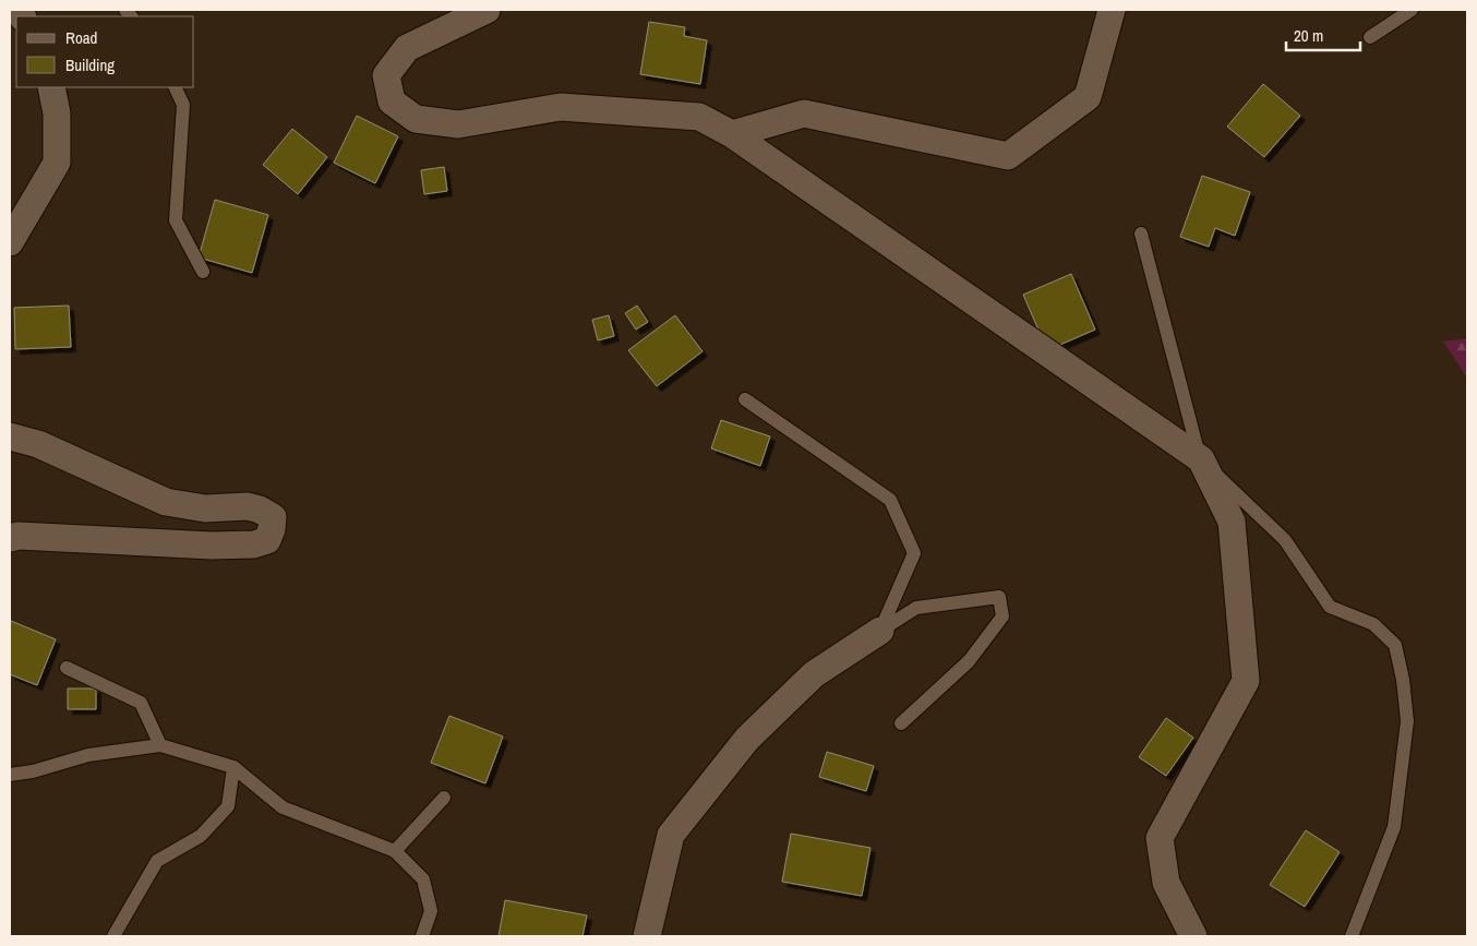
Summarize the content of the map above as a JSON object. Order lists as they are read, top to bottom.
{
  "legend": ["Road", "Building"],
  "scale_bar": "20 m"
}
